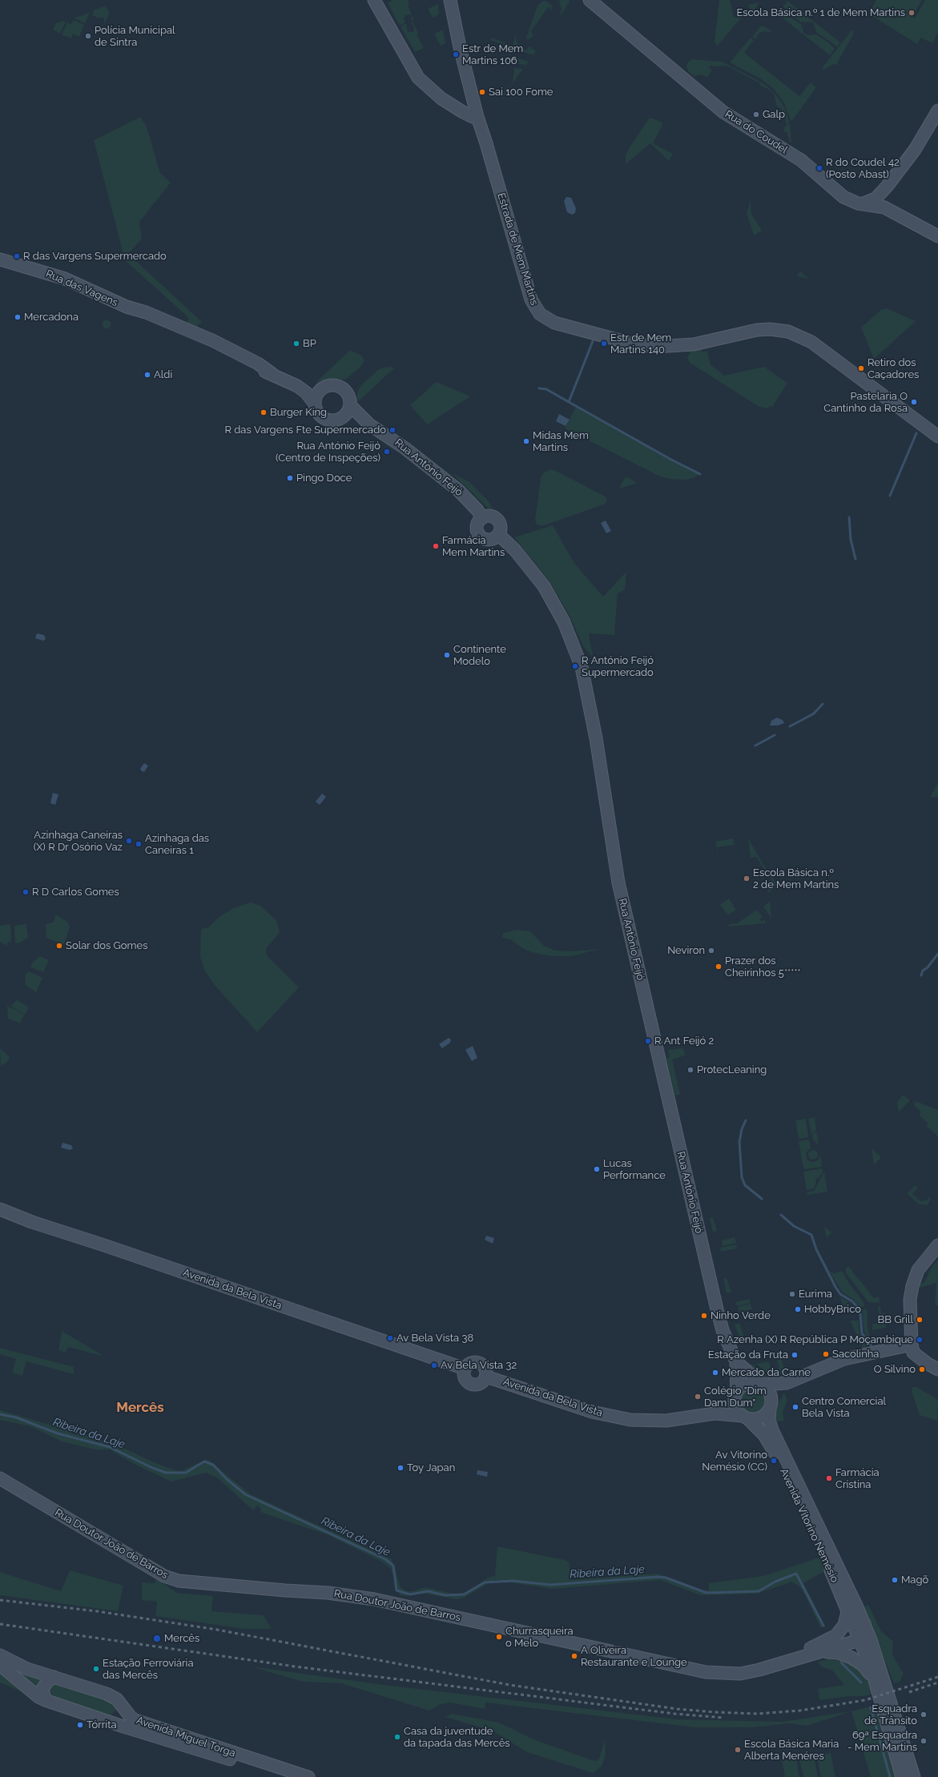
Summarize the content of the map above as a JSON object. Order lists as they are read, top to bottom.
{
  "streets": {
    "street": [
      "Rua do Coudel",
      "Estrada de Mem Martins",
      "Rua das Vagens",
      "Rua António Feijó",
      "Avenida da Bela Vista",
      "Avenida Vitorino Nemésio",
      "Rua Doutor João de Barros",
      "Avenida Miguel Torga"
    ]
  },
  "crossings": [
    ["Rua António Feijó", "Avenida da Bela Vista"],
    ["Rua António Feijó", "Avenida Vitorino Nemésio"],
    ["Avenida da Bela Vista", "Avenida Vitorino Nemésio"],
    ["Avenida Vitorino Nemésio", "Rua Doutor João de Barros"]
  ],
  "districts": ["Mercês"],
  "water": ["Ribeira da Laje"],
  "places": [
    "Escola Básica n.º 1 de Mem Martins",
    "Polícia Municipal de Sintra",
    "Estr de Mem Martins 106",
    "Sai 100 Fome",
    "Galp",
    "R do Coudel 42 (Posto Abast)",
    "R das Vargens Supermercado",
    "Mercadona",
    "BP",
    "Estr de Mem Martins 140",
    "Retiro dos Caçadores",
    "Aldi",
    "Pastelaria O Cantinho da Rosa",
    "Burger King",
    "R das Vargens Fte Supermercado",
    "Midas Mem Martins",
    "Rua António Feijó (Centro de Inspeções)",
    "Pingo Doce",
    "Farmácia Mem Martins",
    "Continente Modelo",
    "R António Feijó Supermercado",
    "Azinhaga Caneiras (X) R Dr Osório Vaz",
    "Azinhaga das Caneiras 1",
    "Escola Básica n.º 2 de Mem Martins",
    "R D Carlos Gomes",
    "Solar dos Gomes",
    "Neviron",
    "Prazer dos Cheirinhos 5*****",
    "R Ant Feijó 2",
    "ProtecLeaning",
    "Lucas Performance",
    "Eurima",
    "HobbyBrico",
    "Ninho Verde",
    "BB Grill",
    "Av Bela Vista 38",
    "R Azenha (X) R República P Moçambique",
    "Sacolinha",
    "Estação da Fruta",
    "Av Bela Vista 32",
    "O Silvino",
    "Mercado da Carne",
    "Colégio \"Dim Dam Dum\"",
    "Centro Comercial Bela Vista",
    "Av Vitorino Nemésio (CC)",
    "Toy Japan",
    "Farmácia Cristina",
    "Magõ",
    "Churrasqueira o Melo",
    "Mercês",
    "A Oliveira Restaurante e Lounge",
    "Estação Ferroviária das Mercês",
    "Esquadra de Trânsito",
    "Tórrita",
    "Casa da juventude da tapada das Mercês",
    "69ª Esquadra - Mem Martins",
    "Escola Básica Maria Alberta Menéres"
  ]
}
